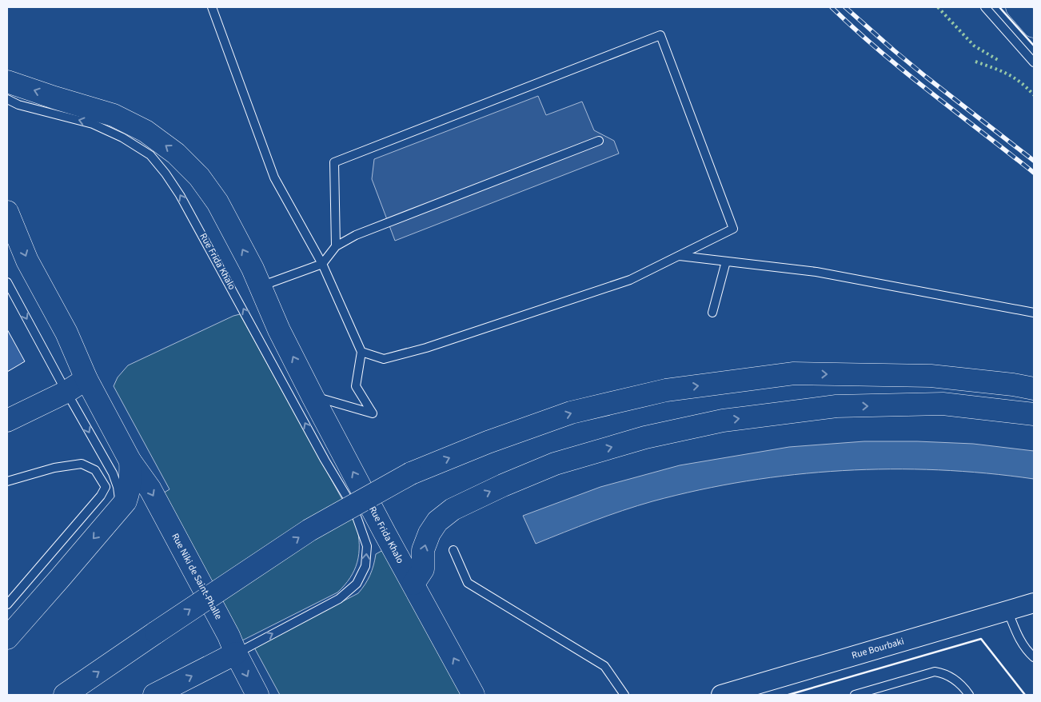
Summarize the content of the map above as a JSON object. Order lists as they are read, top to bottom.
{
  "streets": {
    "main road": ["Rue Frida Khalo", "Rue Niki de Saint-Phalle"],
    "street": ["Rue Bourbaki"]
  },
  "crossings": [
    ["Rue Frida Khalo", "Rue Niki de Saint-Phalle"]
  ],
  "one_way": ["Rue Frida Khalo", "Rue Niki de Saint-Phalle"]
}
